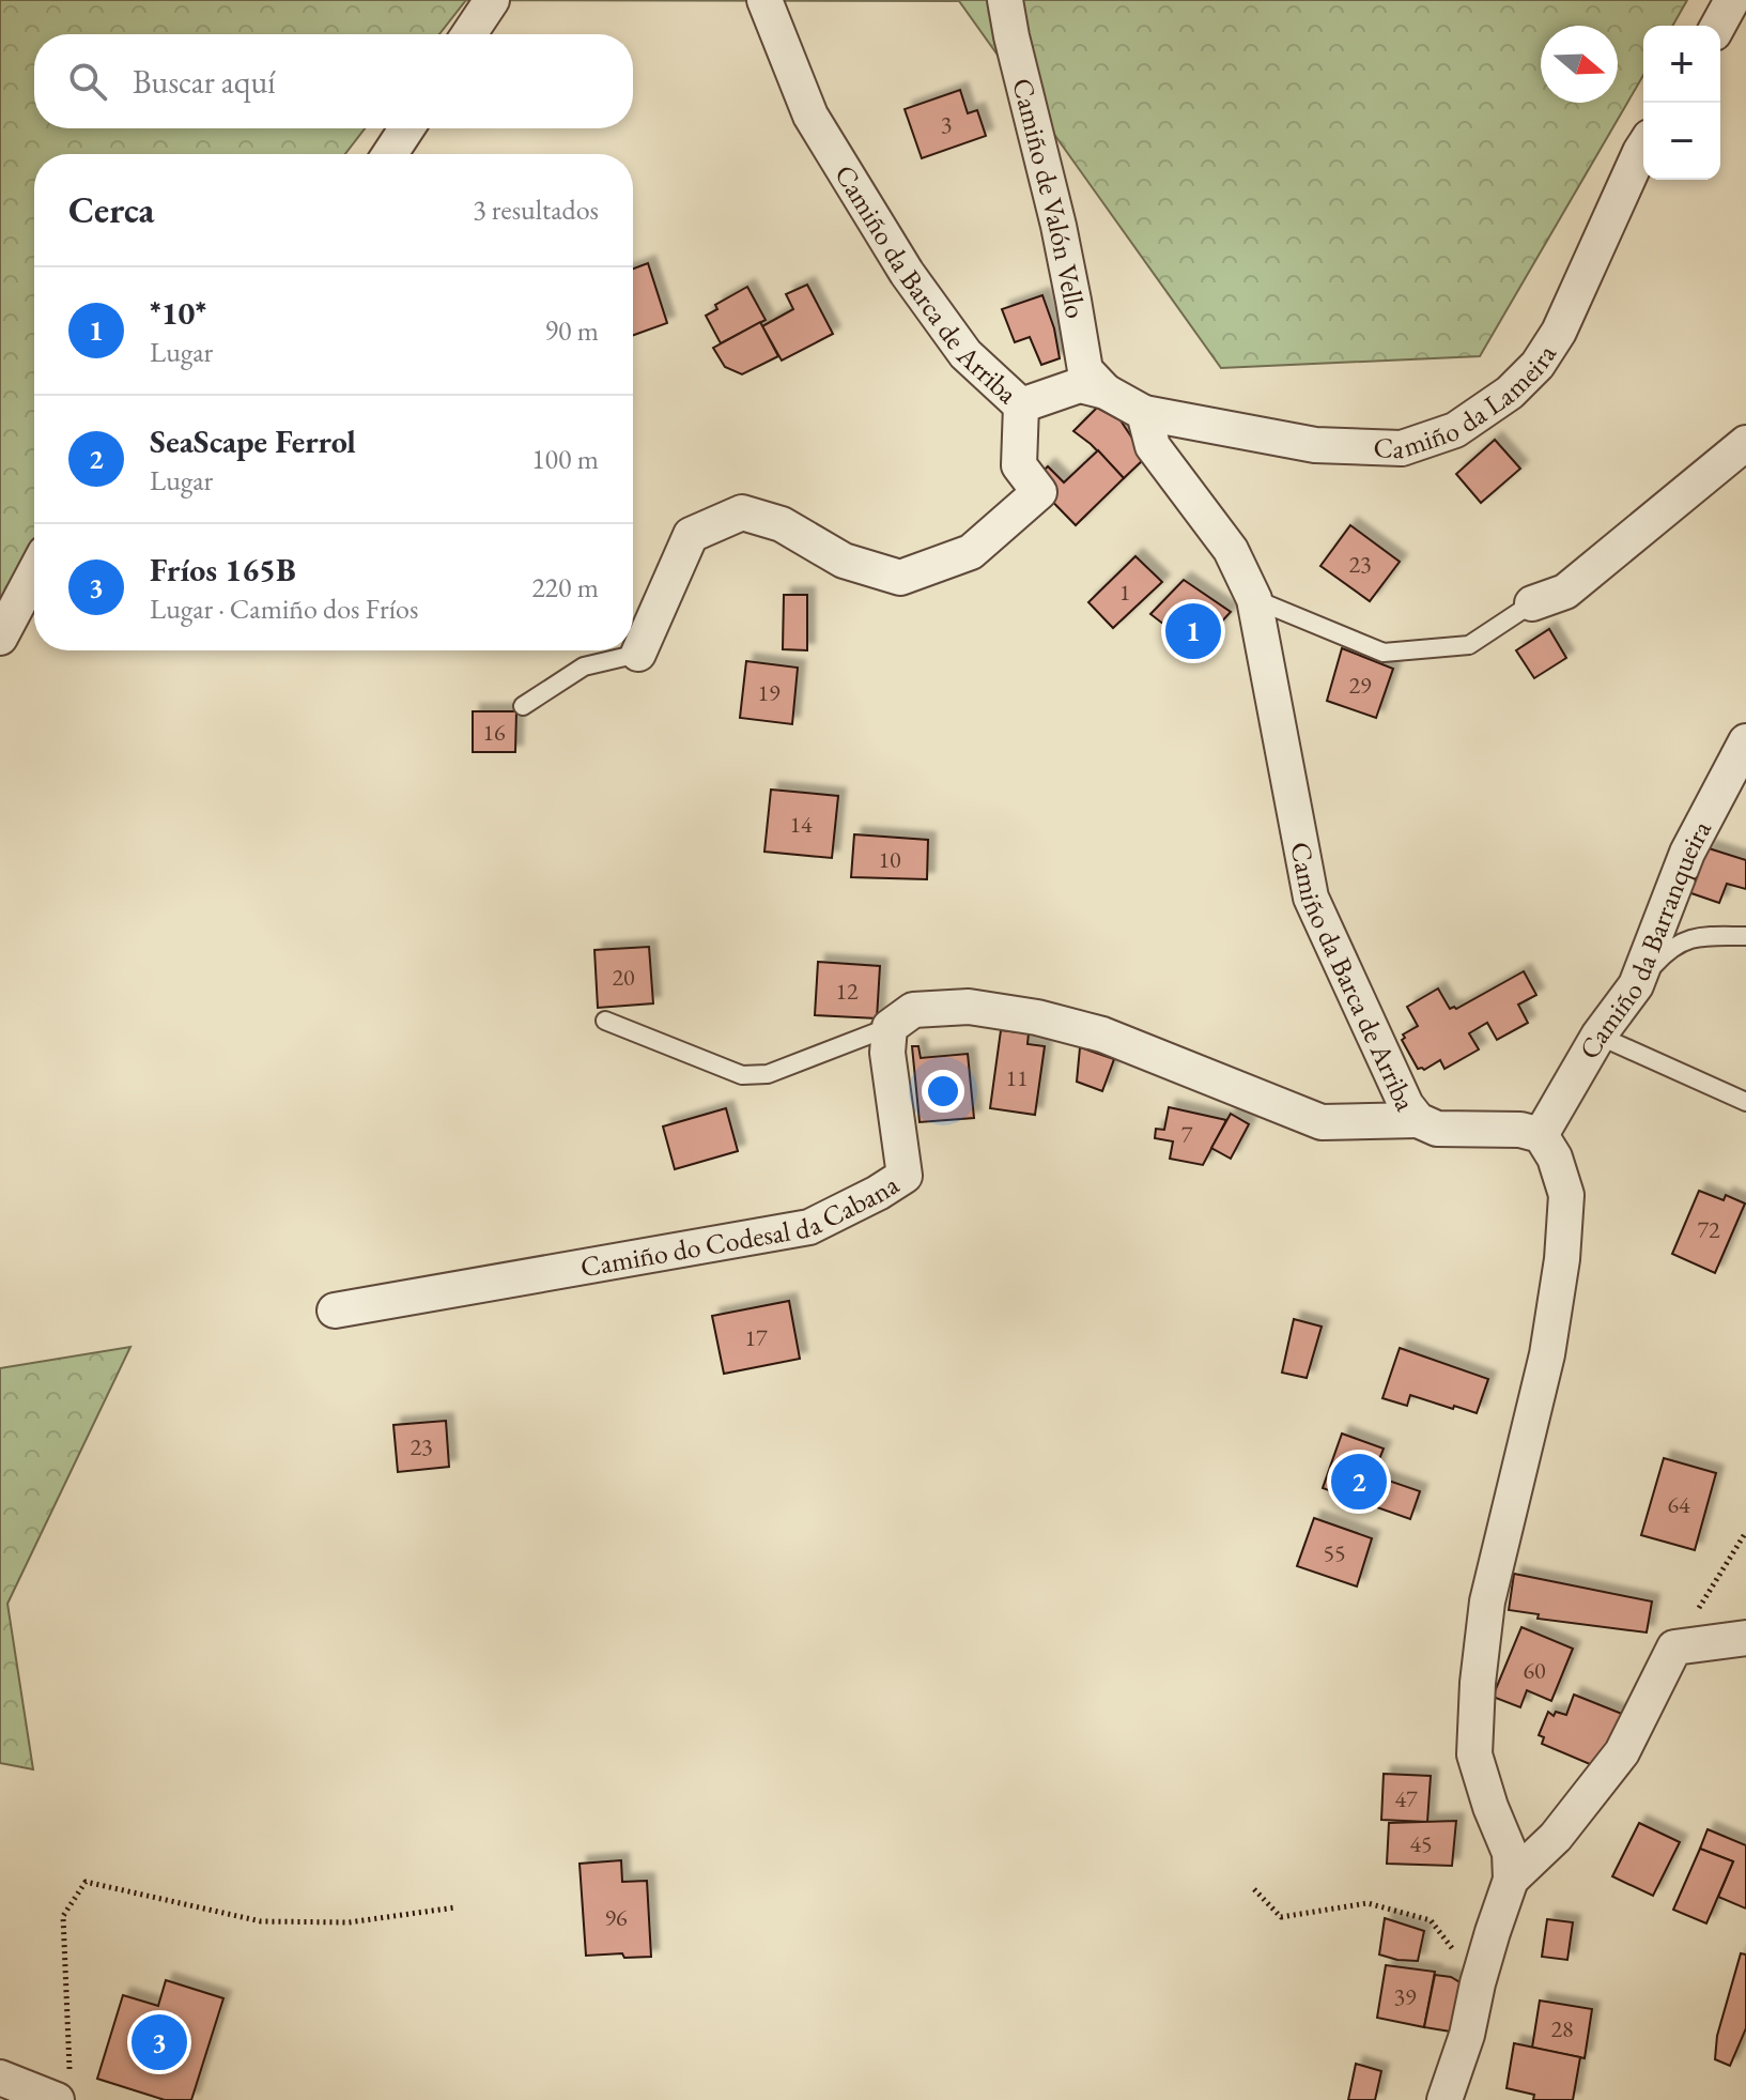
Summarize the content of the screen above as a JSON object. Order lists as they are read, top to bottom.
{
  "streets": {
    "street": [
      "Camiño de Valón Vello",
      "Camiño da Barca de Arriba",
      "Camiño da Lameira",
      "Camiño da Barranqueira",
      "Camiño do Codesal da Cabana"
    ]
  },
  "crossings": [
    ["Camiño de Valón Vello", "Camiño da Barca de Arriba"],
    ["Camiño da Barca de Arriba", "Camiño da Lameira"],
    ["Camiño da Barca de Arriba", "Camiño da Barranqueira"]
  ],
  "house_numbers": [
    "3",
    "23",
    "1",
    "29",
    "19",
    "16",
    "14",
    "10",
    "20",
    "12",
    "11",
    "7",
    "72",
    "17",
    "23",
    "64",
    "55",
    "60",
    "47",
    "45",
    "96",
    "39",
    "28"
  ],
  "north": "right",
  "page": {
    "map_buttons": ["+", "−"],
    "search": "Buscar aquí",
    "heading": ["Cerca", "3 resultados"],
    "list": [
      {
        "mark": "1",
        "name": "*10*",
        "note": "Lugar",
        "value": "90 m"
      },
      {
        "mark": "2",
        "name": "SeaScape Ferrol",
        "note": "Lugar",
        "value": "100 m"
      },
      {
        "mark": "3",
        "name": "Fríos 165B",
        "note": "Lugar · Camiño dos Fríos",
        "value": "220 m"
      }
    ],
    "pins": ["1", "2", "3"]
  }
}
